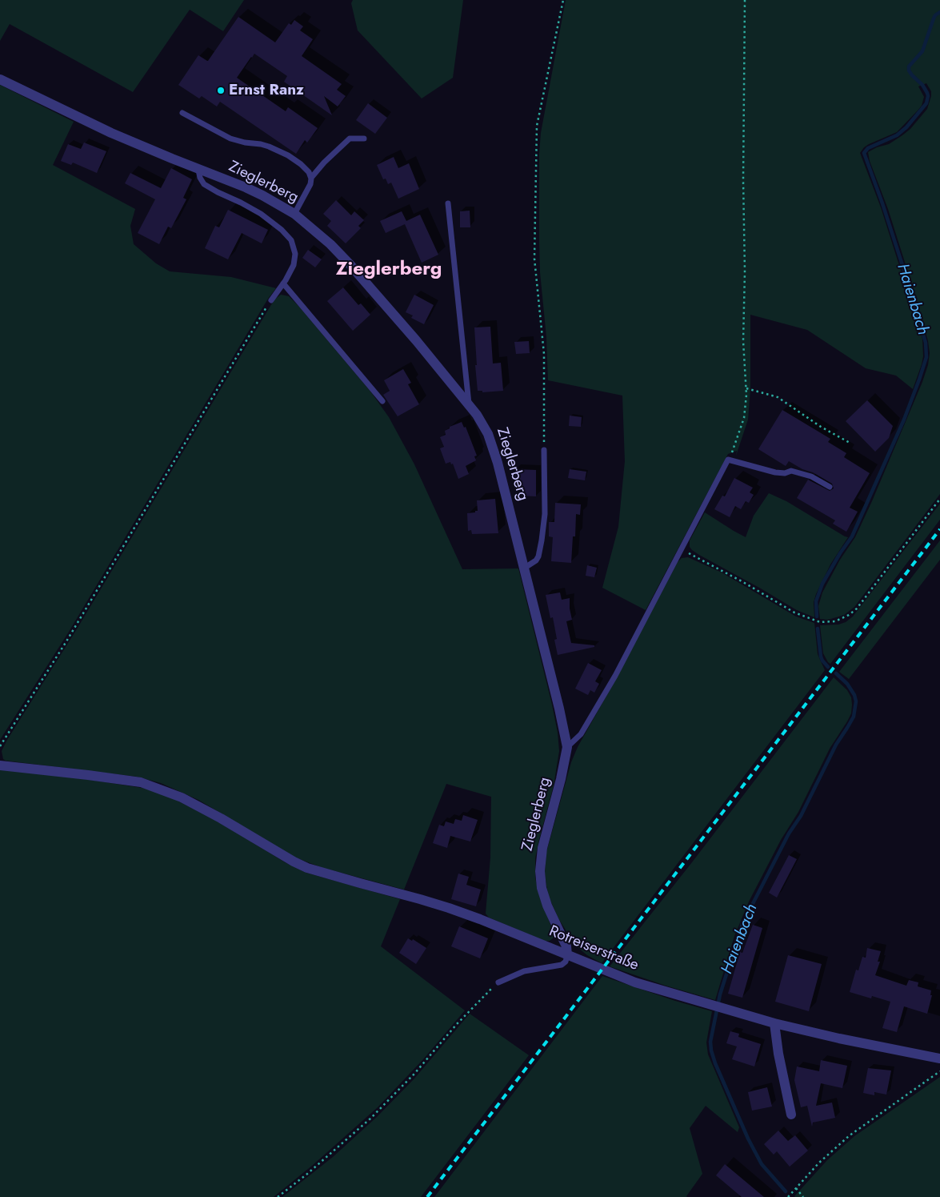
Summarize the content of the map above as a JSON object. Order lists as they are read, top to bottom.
{
  "streets": {
    "street": ["Zieglerberg", "Rotreiserstraße"]
  },
  "crossings": [
    ["Zieglerberg", "Rotreiserstraße"]
  ],
  "districts": ["Zieglerberg"],
  "water": ["Haienbach"],
  "places": ["Ernst Ranz"]
}
